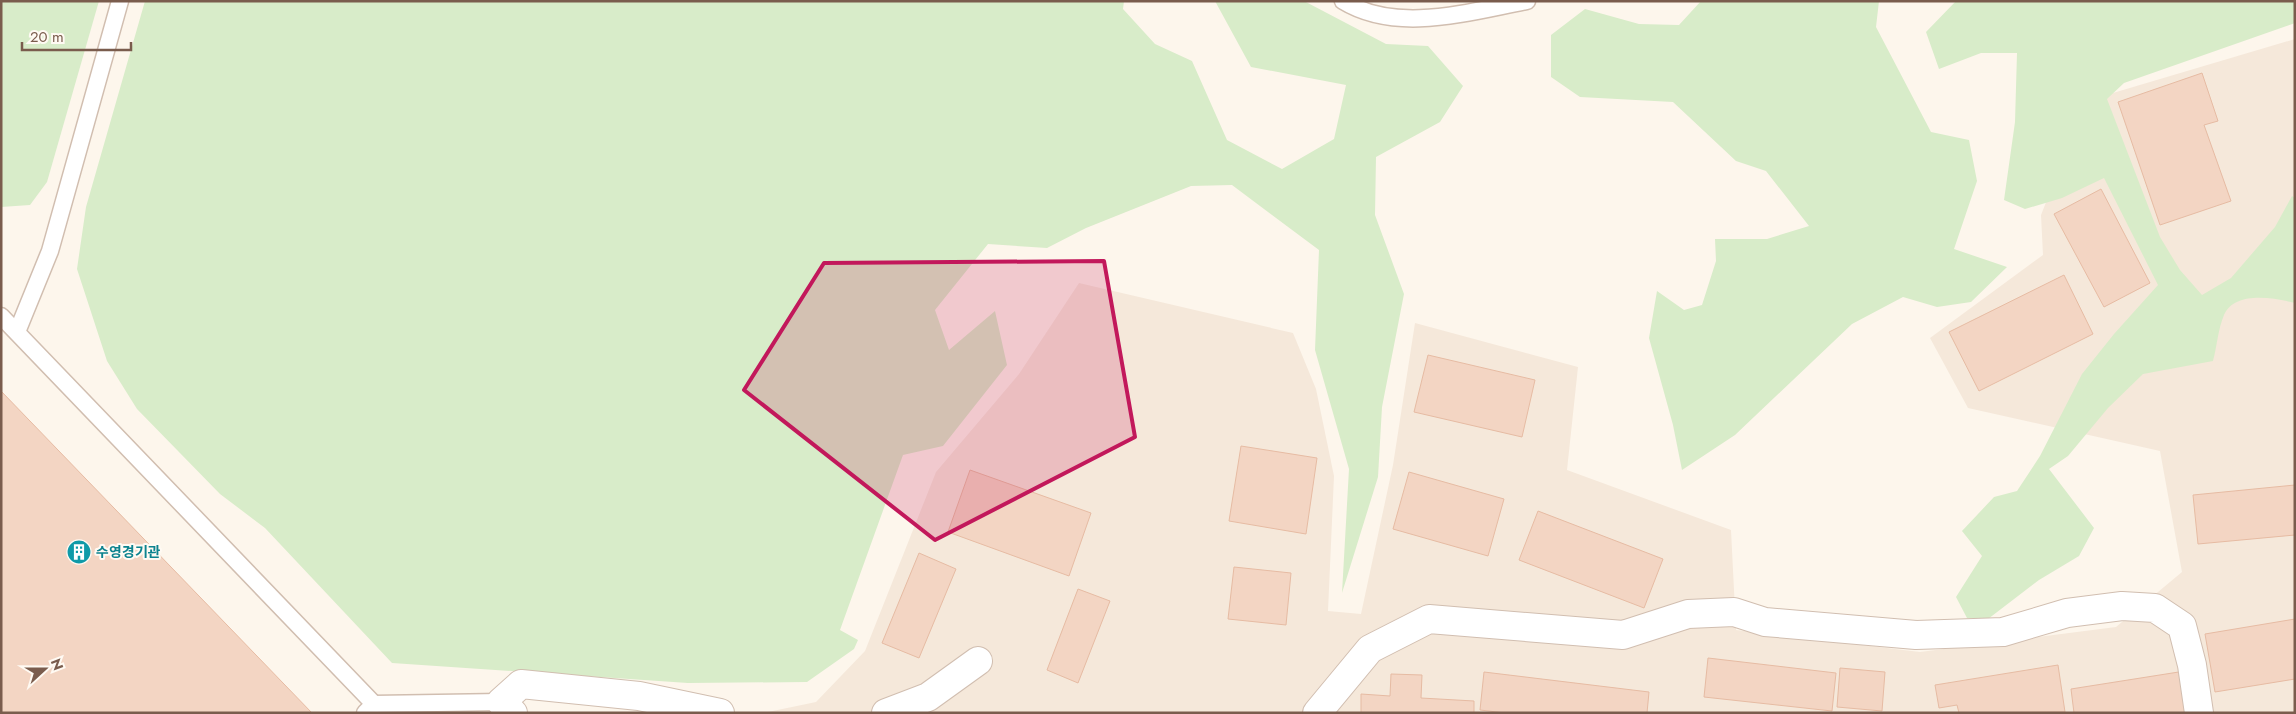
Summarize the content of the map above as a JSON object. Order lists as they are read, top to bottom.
{
  "places": {
    "building": ["수영경기관"]
  },
  "scale_bar": "20 m",
  "north": "right"
}
